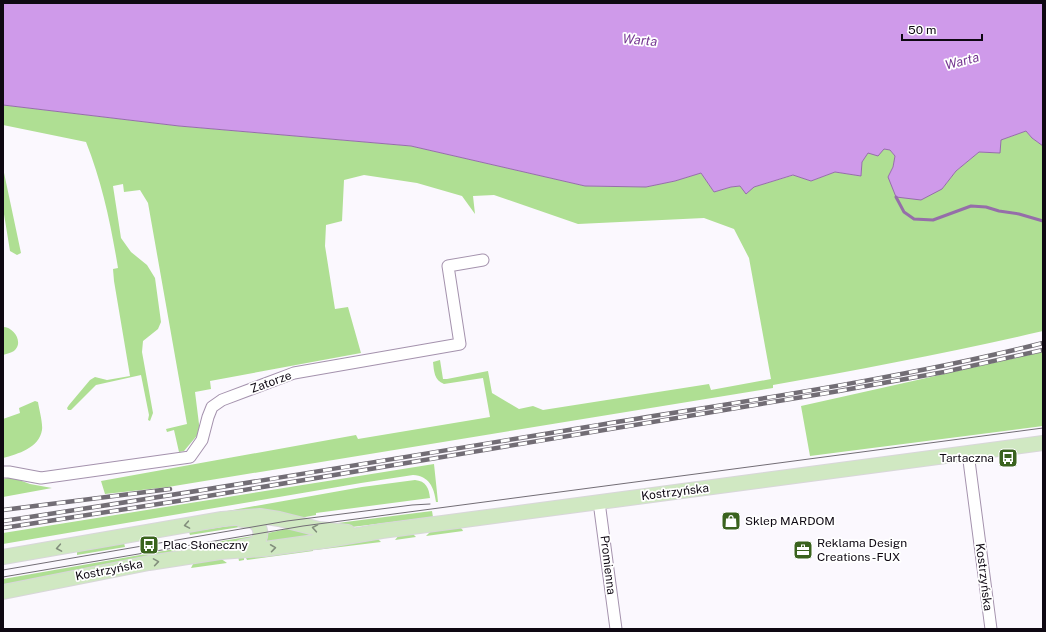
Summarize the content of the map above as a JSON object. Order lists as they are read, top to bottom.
{
  "streets": {
    "main road": ["Kostrzyńska"],
    "street": ["Zatorze", "Promienna"]
  },
  "crossings": [
    ["Kostrzyńska", "Promienna"]
  ],
  "water": ["Warta"],
  "places": {
    "bus stop": ["Tartaczna", "Plac Słoneczny"],
    "shop": ["Sklep MARDOM"],
    "office": ["Reklama Design Creations -FUX"]
  },
  "scale_bar": "50 m"
}
